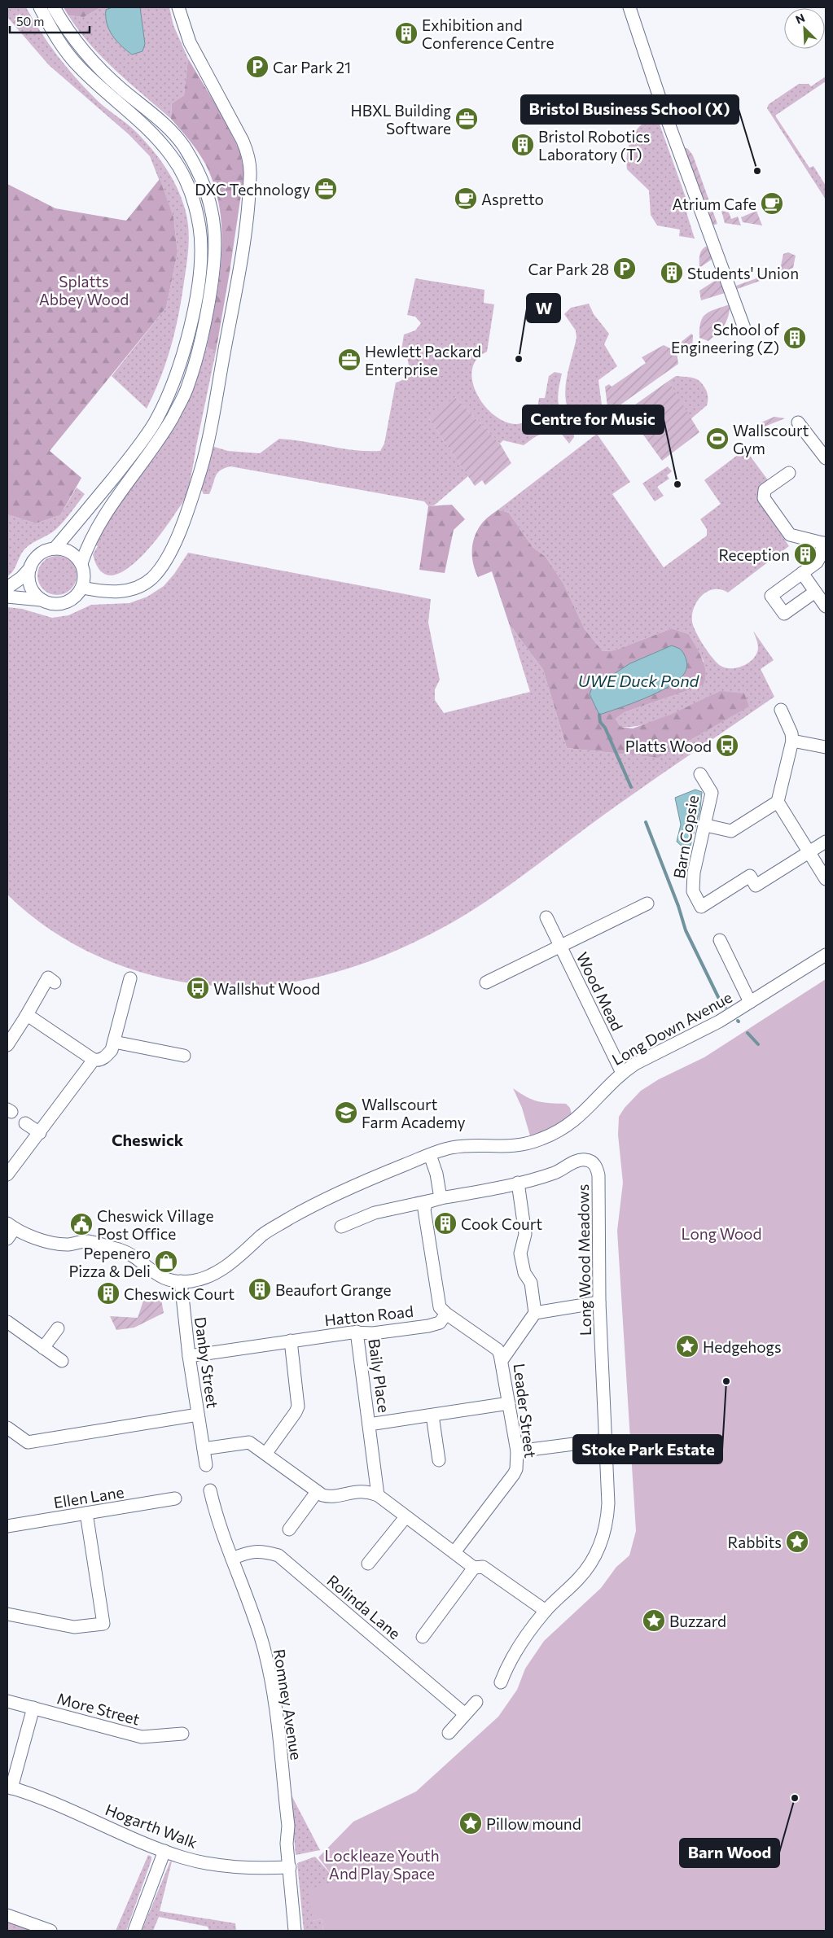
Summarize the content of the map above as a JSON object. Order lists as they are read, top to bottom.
{
  "streets": {
    "street": [
      "Barn Copsie",
      "Wood Mead",
      "Long Down Avenue",
      "Long Wood Meadows",
      "Hatton Road",
      "Danby Street",
      "Baily Place",
      "Leader Street",
      "Ellen Lane",
      "Rolinda Lane",
      "Romney Avenue",
      "More Street",
      "Hogarth Walk"
    ]
  },
  "crossings": [
    ["Wood Mead", "Long Down Avenue"],
    ["Long Down Avenue", "Danby Street"],
    ["Long Wood Meadows", "Leader Street"],
    ["Hatton Road", "Danby Street"],
    ["Hatton Road", "Baily Place"],
    ["Hatton Road", "Leader Street"],
    ["Baily Place", "Leader Street"],
    ["Rolinda Lane", "Romney Avenue"],
    ["Romney Avenue", "Hogarth Walk"]
  ],
  "districts": ["Cheswick"],
  "water": ["UWE Duck Pond"],
  "parks": ["Splatts Abbey Wood", "Long Wood", "Lockleaze Youth And Play Space"],
  "places": {
    "building": [
      "Exhibition and Conference Centre",
      "Bristol Robotics Laboratory (T)",
      "Students' Union",
      "School of Engineering (Z)",
      "Reception",
      "Cook Court",
      "Beaufort Grange",
      "Cheswick Court"
    ],
    "parking": ["Car Park 21", "Car Park 28"],
    "office": ["HBXL Building Software", "DXC Technology", "Hewlett Packard Enterprise"],
    "other": [
      "Bristol Business School (X)",
      "W",
      "Centre for Music",
      "Stoke Park Estate",
      "Barn Wood"
    ],
    "cafe": ["Aspretto", "Atrium Cafe"],
    "sports": ["Wallscourt Gym"],
    "bus stop": ["Platts Wood", "Wallshut Wood"],
    "school or university": ["Wallscourt Farm Academy"],
    "public building": ["Cheswick Village Post Office"],
    "shop": ["Pepenero Pizza & Deli"],
    "place": [
      "Hedgehogs",
      "Rabbits",
      "Buzzard",
      "Pillow mound"
    ]
  },
  "scale_bar": "50 m",
  "north": "top left"
}
